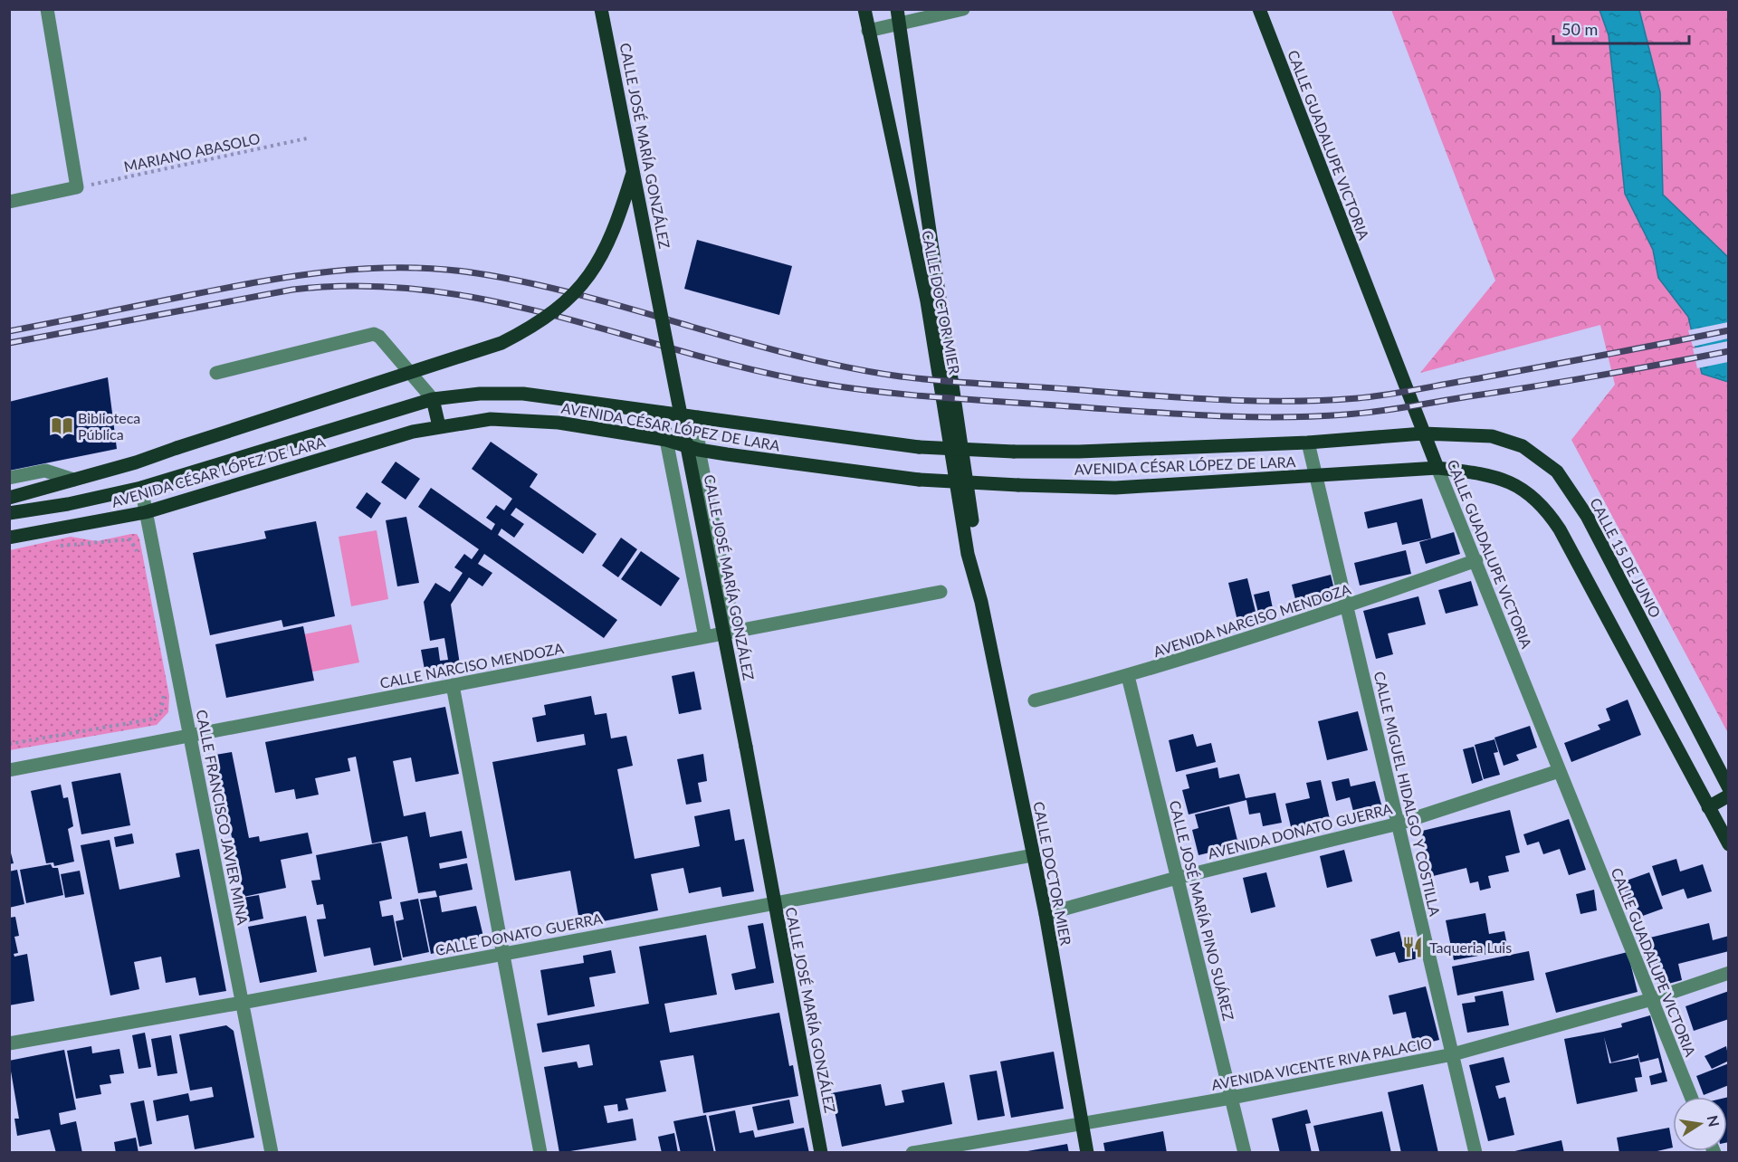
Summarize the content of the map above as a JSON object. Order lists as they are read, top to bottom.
{
  "streets": {
    "main road": [
      "CALLE GUADALUPE VICTORIA",
      "CALLE JOSÉ MARÍA GONZÁLEZ",
      "CALLE DOCTOR MIER",
      "AVENIDA CÉSAR LÓPEZ DE LARA",
      "CALLE 15 DE JUNIO"
    ],
    "street": [
      "AVENIDA NARCISO MENDOZA",
      "CALLE NARCISO MENDOZA",
      "CALLE MIGUEL HIDALGO Y COSTILLA",
      "CALLE FRANCISCO JAVIER MINA",
      "AVENIDA DONATO GUERRA",
      "CALLE JOSÉ MARÍA PINO SUÁREZ",
      "CALLE DONATO GUERRA",
      "AVENIDA VICENTE RIVA PALACIO"
    ],
    "path": ["MARIANO ABASOLO"]
  },
  "crossings": [
    ["CALLE GUADALUPE VICTORIA", "AVENIDA CÉSAR LÓPEZ DE LARA"],
    ["CALLE GUADALUPE VICTORIA", "CALLE 15 DE JUNIO"],
    ["CALLE GUADALUPE VICTORIA", "AVENIDA NARCISO MENDOZA"],
    ["CALLE GUADALUPE VICTORIA", "AVENIDA DONATO GUERRA"],
    ["CALLE GUADALUPE VICTORIA", "AVENIDA VICENTE RIVA PALACIO"],
    ["CALLE JOSÉ MARÍA GONZÁLEZ", "CALLE DONATO GUERRA"],
    ["CALLE DOCTOR MIER", "AVENIDA DONATO GUERRA"],
    ["CALLE DOCTOR MIER", "CALLE DONATO GUERRA"],
    ["CALLE DOCTOR MIER", "AVENIDA VICENTE RIVA PALACIO"],
    ["AVENIDA CÉSAR LÓPEZ DE LARA", "CALLE 15 DE JUNIO"],
    ["AVENIDA CÉSAR LÓPEZ DE LARA", "CALLE MIGUEL HIDALGO Y COSTILLA"],
    ["AVENIDA CÉSAR LÓPEZ DE LARA", "CALLE FRANCISCO JAVIER MINA"],
    ["AVENIDA NARCISO MENDOZA", "CALLE MIGUEL HIDALGO Y COSTILLA"],
    ["AVENIDA NARCISO MENDOZA", "CALLE JOSÉ MARÍA PINO SUÁREZ"],
    ["CALLE NARCISO MENDOZA", "CALLE FRANCISCO JAVIER MINA"],
    ["CALLE MIGUEL HIDALGO Y COSTILLA", "AVENIDA DONATO GUERRA"],
    ["CALLE MIGUEL HIDALGO Y COSTILLA", "AVENIDA VICENTE RIVA PALACIO"],
    ["CALLE FRANCISCO JAVIER MINA", "CALLE DONATO GUERRA"],
    ["AVENIDA DONATO GUERRA", "CALLE JOSÉ MARÍA PINO SUÁREZ"],
    ["CALLE JOSÉ MARÍA PINO SUÁREZ", "AVENIDA VICENTE RIVA PALACIO"]
  ],
  "places": {
    "library": ["Biblioteca Pública"],
    "restaurant": ["Taqueria Luis"]
  },
  "scale_bar": "50 m",
  "north": "right"
}
